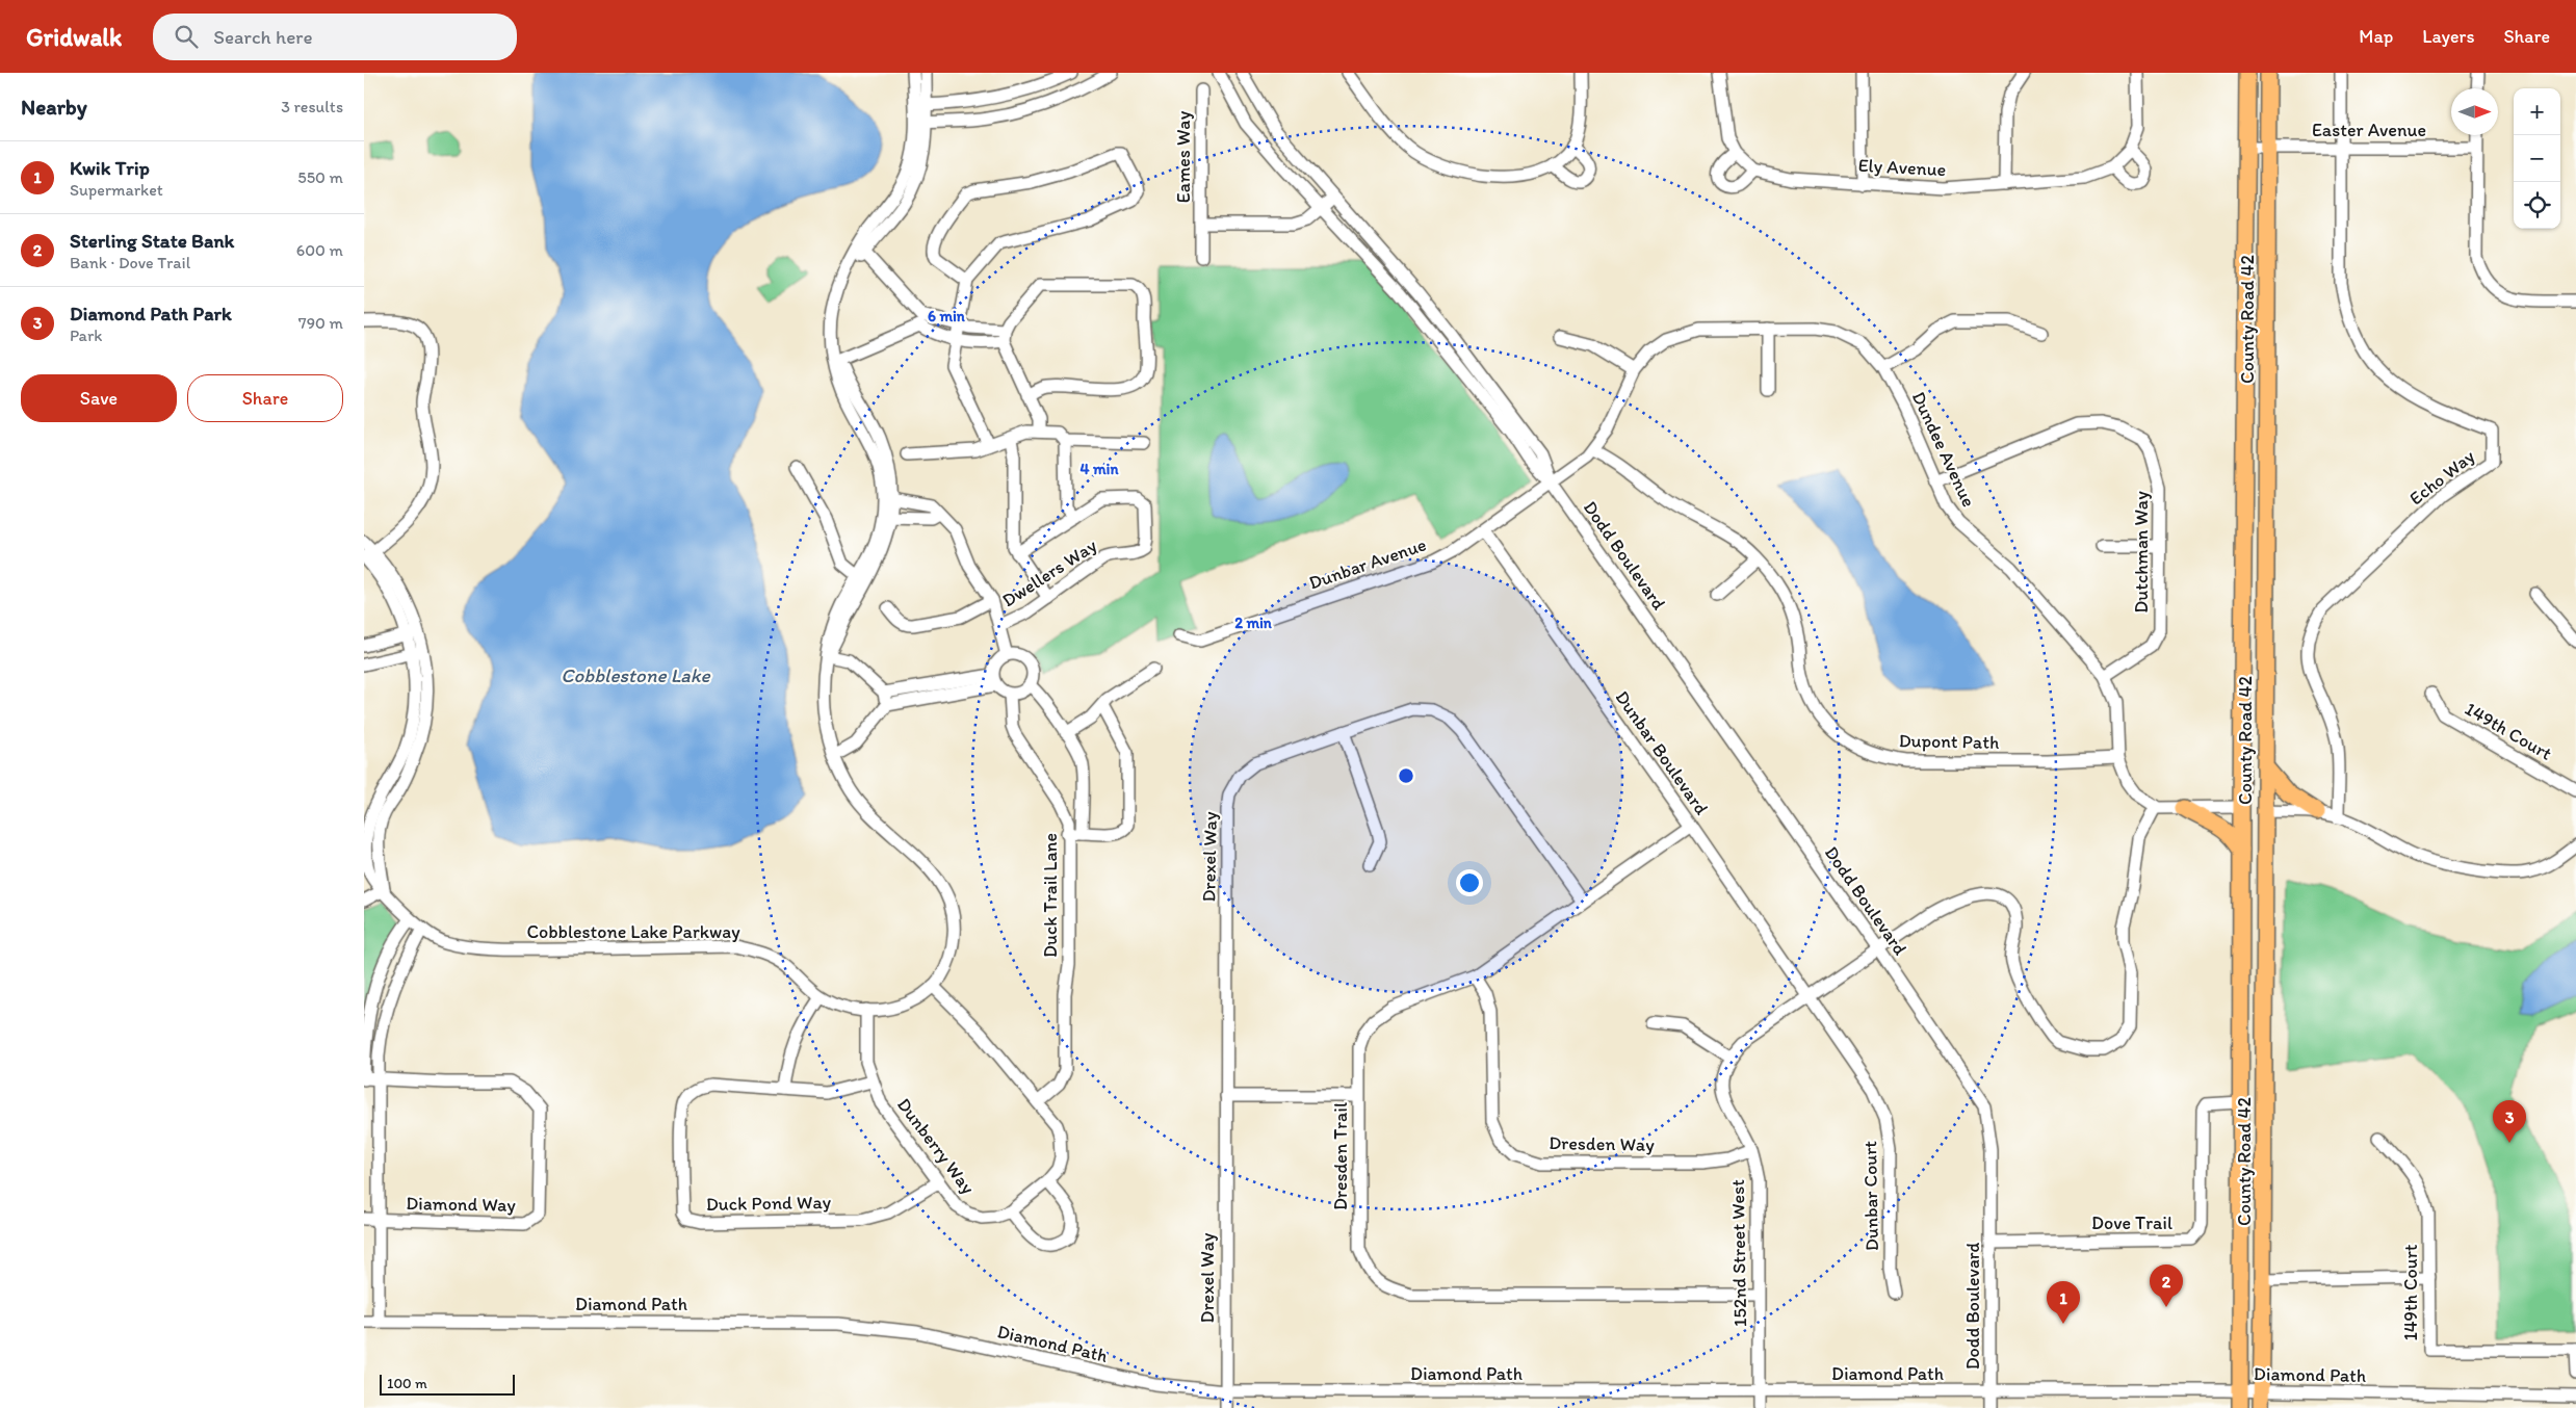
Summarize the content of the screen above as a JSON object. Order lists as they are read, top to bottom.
{
  "streets": {
    "highway": ["County Road 42"],
    "street": [
      "Easter Avenue",
      "Eames Way",
      "Ely Avenue",
      "Dundee Avenue",
      "Echo Way",
      "Dutchman Way",
      "Dodd Boulevard",
      "Dunbar Avenue",
      "Dwellers Way",
      "149th Court",
      "Dupont Path",
      "Dunbar Boulevard",
      "Drexel Way",
      "Duck Trail Lane",
      "Cobblestone Lake Parkway",
      "Dresden Way",
      "Dunberry Way",
      "Dresden Trail",
      "Dunbar Court",
      "Duck Pond Way",
      "Diamond Way",
      "Dove Trail",
      "152nd Street West",
      "Diamond Path"
    ]
  },
  "crossings": [
    ["Easter Avenue", "County Road 42"],
    ["Easter Avenue", "Echo Way"],
    ["County Road 42", "Dove Trail"],
    ["County Road 42", "Diamond Path"],
    ["Dundee Avenue", "Dutchman Way"],
    ["Dundee Avenue", "Dodd Boulevard"],
    ["Dundee Avenue", "Dunbar Avenue"],
    ["Dundee Avenue", "Dupont Path"],
    ["Dundee Avenue", "152nd Street West"],
    ["Dodd Boulevard", "Dunbar Avenue"],
    ["Dodd Boulevard", "Dove Trail"],
    ["Dodd Boulevard", "152nd Street West"],
    ["Dodd Boulevard", "Diamond Path"],
    ["Dunbar Avenue", "Dunbar Boulevard"],
    ["Dunbar Boulevard", "Dresden Trail"],
    ["Dunbar Boulevard", "Dunbar Court"],
    ["Dunbar Boulevard", "152nd Street West"],
    ["Drexel Way", "Dresden Trail"],
    ["Drexel Way", "Diamond Path"],
    ["Duck Trail Lane", "Dunberry Way"],
    ["Cobblestone Lake Parkway", "Dunberry Way"],
    ["Dresden Way", "Dresden Trail"],
    ["Dresden Way", "152nd Street West"],
    ["Dunberry Way", "Duck Pond Way"],
    ["Dresden Trail", "152nd Street West"],
    ["Dunbar Court", "152nd Street West"],
    ["152nd Street West", "Diamond Path"]
  ],
  "water": ["Cobblestone Lake"],
  "scale_bar": "100 m",
  "north": "right",
  "page": {
    "header": "Gridwalk",
    "search": "Search here",
    "nav": ["Map", "Layers", "Share"],
    "heading": ["Nearby", "3 results"],
    "map_buttons": ["+", "−"],
    "list": [
      {
        "mark": "1",
        "name": "Kwik Trip",
        "note": "Supermarket",
        "value": "550 m"
      },
      {
        "mark": "2",
        "name": "Sterling State Bank",
        "note": "Bank · Dove Trail",
        "value": "600 m"
      },
      {
        "mark": "3",
        "name": "Diamond Path Park",
        "note": "Park",
        "value": "790 m"
      }
    ],
    "buttons": ["Save", "Share"],
    "pins": ["3", "2", "1"],
    "scale": "100 m"
  },
  "rings": ["6 min", "4 min", "2 min"]
}
